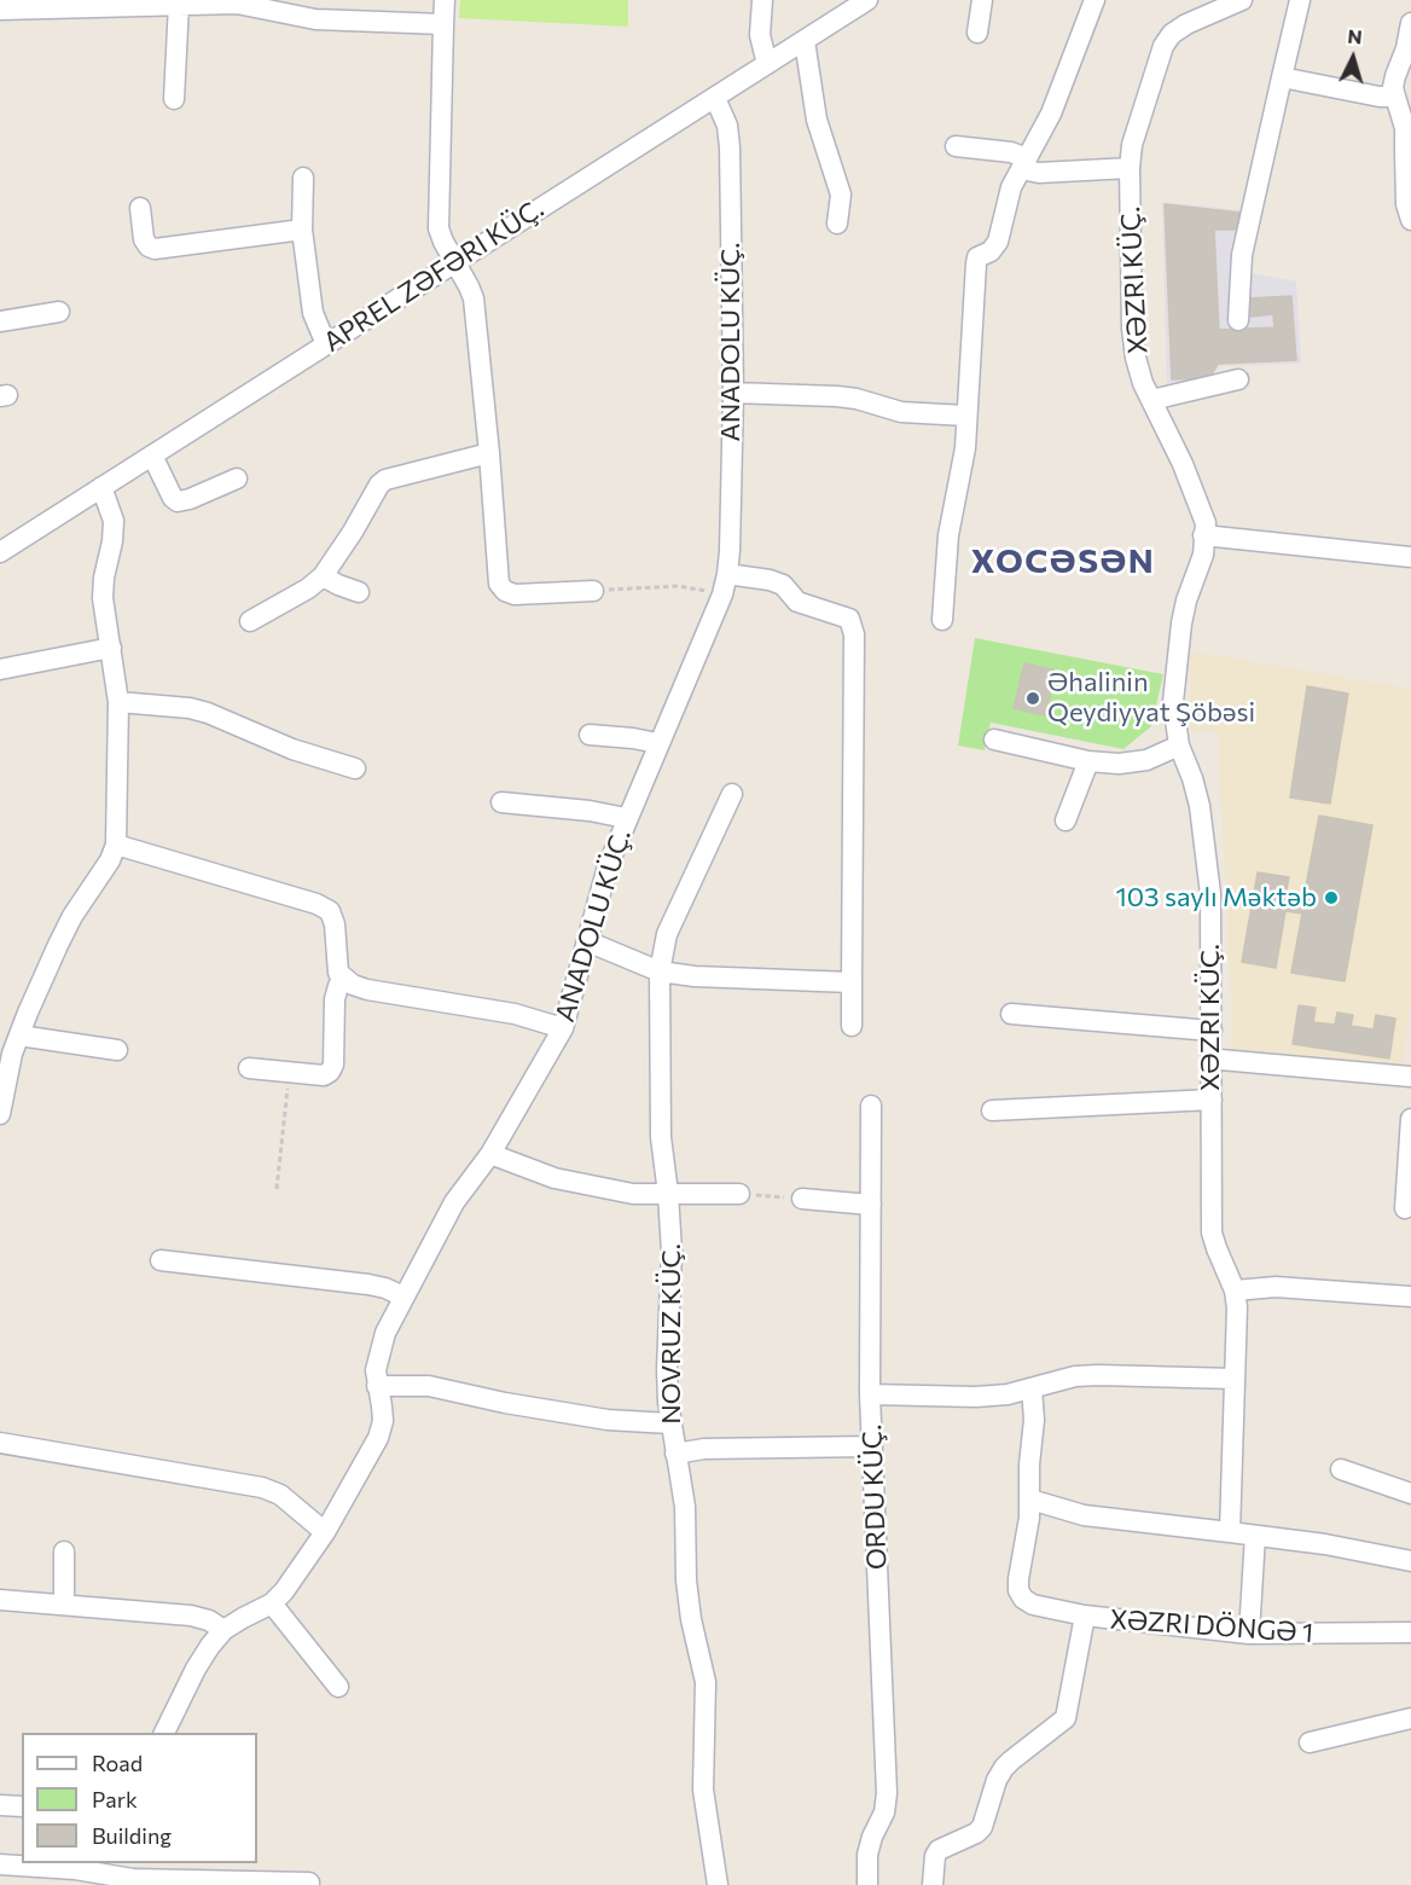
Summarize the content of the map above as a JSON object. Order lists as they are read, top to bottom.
{
  "streets": {
    "street": [
      "APREL ZƏFƏRI KÜÇ.",
      "XƏZRI KÜÇ.",
      "ANADOLU KÜÇ.",
      "NOVRUZ KÜÇ.",
      "ORDU KÜÇ.",
      "XƏZRI DÖNGƏ 1"
    ]
  },
  "crossings": [
    ["APREL ZƏFƏRI KÜÇ.", "ANADOLU KÜÇ."]
  ],
  "districts": ["XOCƏSƏN"],
  "places": ["Əhalinin Qeydiyyat Şöbəsi", "103 saylı Məktəb"],
  "legend": ["Road", "Park", "Building"],
  "north": "top"
}
